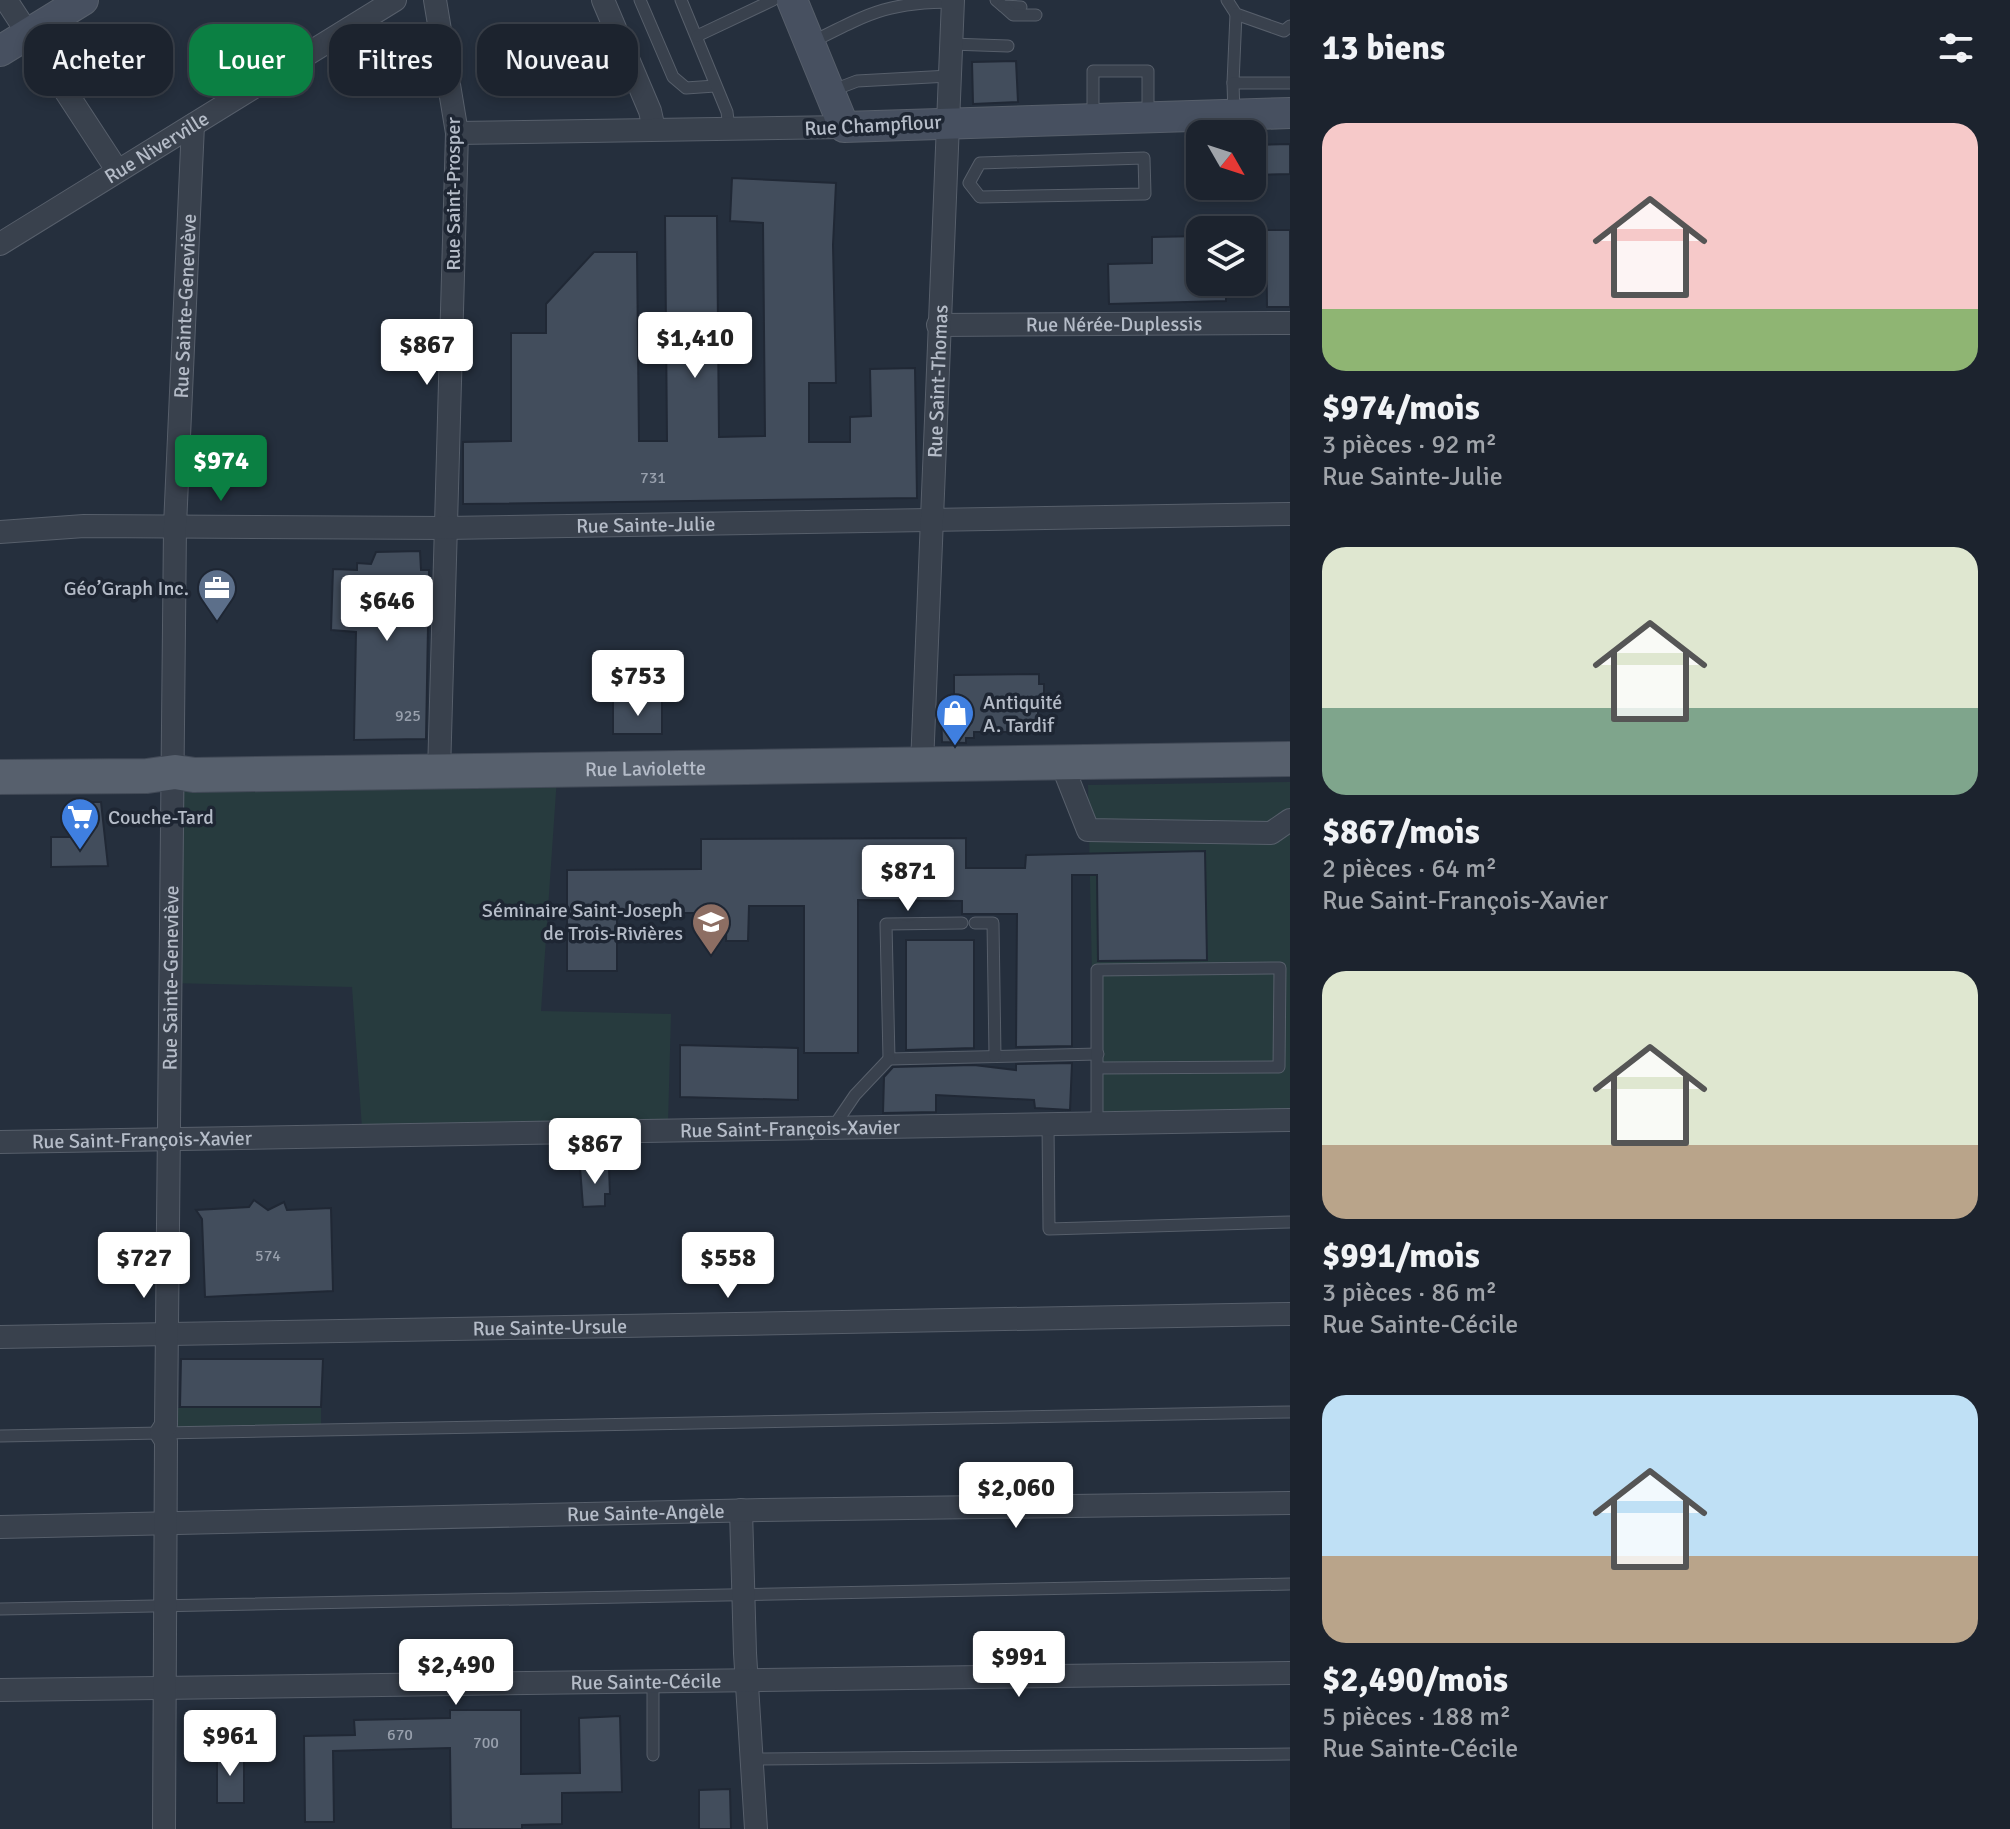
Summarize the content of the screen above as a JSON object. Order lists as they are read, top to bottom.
{
  "streets": {
    "main road": ["Rue Champflour", "Rue Laviolette"],
    "street": [
      "Rue Niverville",
      "Rue Saint-Prosper",
      "Rue Sainte-Geneviève",
      "Rue Nérée-Duplessis",
      "Rue Saint-Thomas",
      "Rue Sainte-Julie",
      "Rue Saint-François-Xavier",
      "Rue Sainte-Ursule",
      "Rue Sainte-Angèle",
      "Rue Sainte-Cécile"
    ]
  },
  "crossings": [
    ["Rue Champflour", "Rue Saint-Prosper"],
    ["Rue Champflour", "Rue Saint-Thomas"],
    ["Rue Niverville", "Rue Sainte-Geneviève"],
    ["Rue Saint-Prosper", "Rue Sainte-Julie"],
    ["Rue Saint-Prosper", "Rue Laviolette"],
    ["Rue Sainte-Geneviève", "Rue Sainte-Julie"],
    ["Rue Sainte-Geneviève", "Rue Laviolette"],
    ["Rue Sainte-Geneviève", "Rue Saint-François-Xavier"],
    ["Rue Sainte-Geneviève", "Rue Sainte-Ursule"],
    ["Rue Sainte-Geneviève", "Rue Sainte-Angèle"],
    ["Rue Sainte-Geneviève", "Rue Sainte-Cécile"],
    ["Rue Nérée-Duplessis", "Rue Saint-Thomas"],
    ["Rue Saint-Thomas", "Rue Sainte-Julie"],
    ["Rue Saint-Thomas", "Rue Laviolette"]
  ],
  "places": {
    "office": ["Géo’Graph Inc."],
    "shop": ["Antiquité A. Tardif"],
    "supermarket": ["Couche-Tard"],
    "school or university": ["Séminaire Saint-Joseph de Trois‑Rivières"]
  },
  "house_numbers": [
    "731",
    "925",
    "574",
    "670",
    "700"
  ],
  "north": "bottom right",
  "page": {
    "heading": "13 biens",
    "chip": [
      "Acheter",
      "Louer",
      "Filtres",
      "Nouveau"
    ],
    "list": [
      {
        "name": "$974/mois",
        "note": "3 pièces · 92 m² · Rue Sainte-Julie"
      },
      {
        "name": "$867/mois",
        "note": "2 pièces · 64 m² · Rue Saint-François-Xavier"
      },
      {
        "name": "$991/mois",
        "note": "3 pièces · 86 m² · Rue Sainte-Cécile"
      },
      {
        "name": "$2,490/mois",
        "note": "5 pièces · 188 m² · Rue Sainte-Cécile"
      }
    ],
    "price": [
      "$1,410",
      "$867",
      "$974",
      "$646",
      "$753",
      "$871",
      "$867",
      "$727",
      "$558",
      "$2,060",
      "$991",
      "$2,490",
      "$961"
    ]
  }
}
